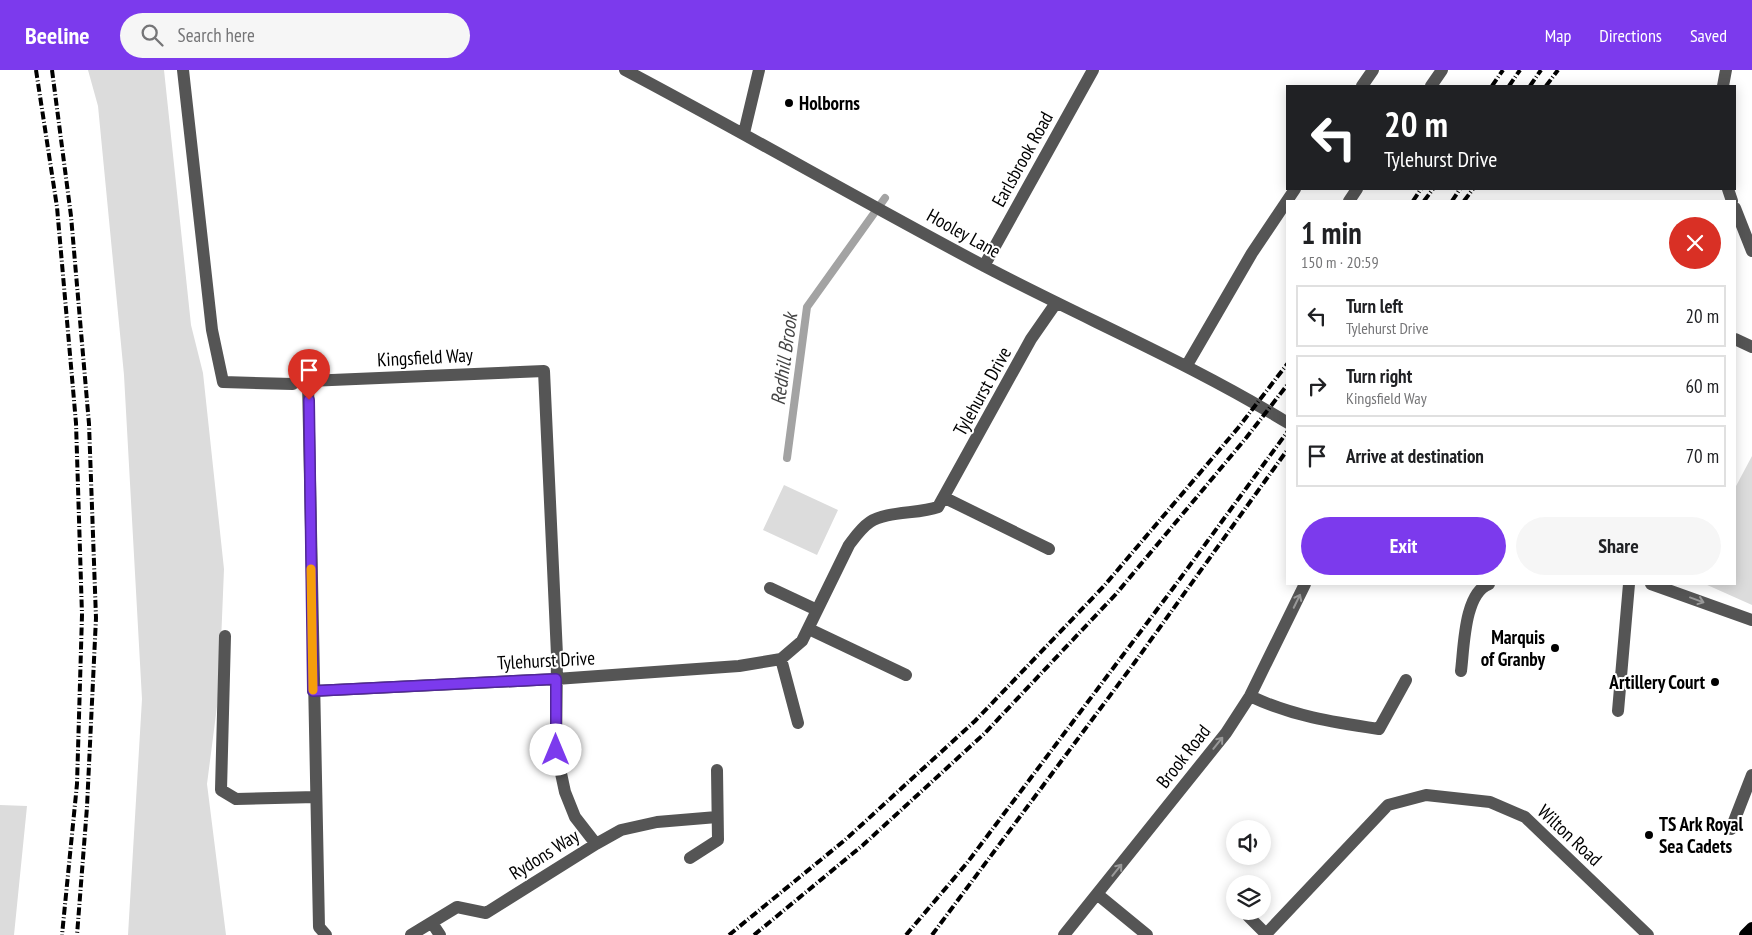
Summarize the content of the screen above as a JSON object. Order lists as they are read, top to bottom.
{
  "streets": {
    "street": [
      "Earlsbrook Road",
      "Hooley Lane",
      "Kingsfield Way",
      "Tylehurst Drive",
      "Brook Road",
      "Wilton Road",
      "Rydons Way"
    ]
  },
  "crossings": [
    ["Earlsbrook Road", "Hooley Lane"],
    ["Hooley Lane", "Tylehurst Drive"],
    ["Kingsfield Way", "Tylehurst Drive"],
    ["Kingsfield Way", "Rydons Way"],
    ["Tylehurst Drive", "Rydons Way"]
  ],
  "one_way": ["Brook Road"],
  "water": ["Redhill Brook"],
  "places": [
    "Holborns",
    "Marquis of Granby",
    "Artillery Court",
    "TS Ark Royal Sea Cadets"
  ],
  "page": {
    "header": "Beeline",
    "search": "Search here",
    "nav": ["Map", "Directions", "Saved"],
    "turn": ["20 m", "Tylehurst Drive"],
    "heading": ["1 min", "150 m · 20:59"],
    "list": [
      {
        "name": "Turn left",
        "note": "Tylehurst Drive",
        "value": "20 m"
      },
      {
        "name": "Turn right",
        "note": "Kingsfield Way",
        "value": "60 m"
      },
      {
        "name": "Arrive at destination",
        "value": "70 m"
      }
    ],
    "buttons": ["Exit", "Share"]
  }
}
